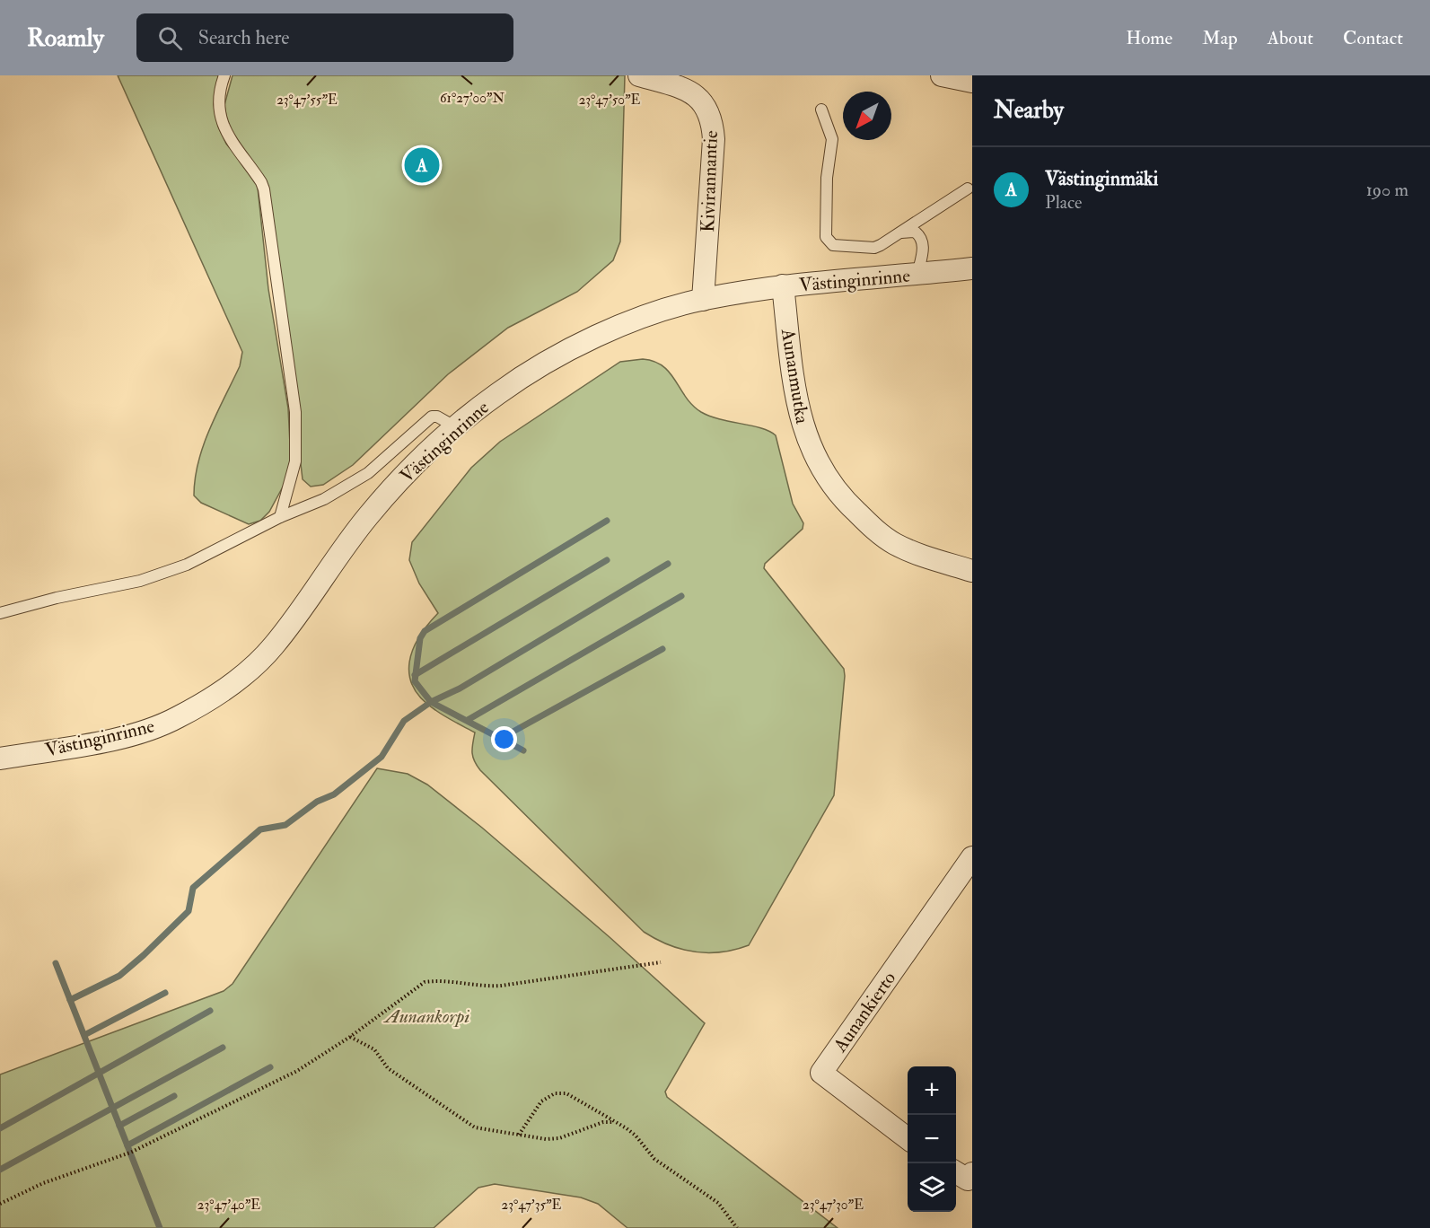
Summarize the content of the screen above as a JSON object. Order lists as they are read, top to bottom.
{
  "streets": {
    "street": [
      "Kivirannantie",
      "Västinginrinne",
      "Aunanmutka",
      "Aunankierto"
    ]
  },
  "crossings": [
    ["Kivirannantie", "Västinginrinne"],
    ["Västinginrinne", "Aunanmutka"]
  ],
  "parks": ["Aunankorpi"],
  "north": "bottom left",
  "page": {
    "header": "Roamly",
    "search": "Search here",
    "nav": [
      "Home",
      "Map",
      "About",
      "Contact"
    ],
    "heading": "Nearby",
    "pins": "A",
    "list": [
      {
        "mark": "A",
        "name": "Västinginmäki",
        "note": "Place",
        "value": "190 m"
      }
    ],
    "map_buttons": ["+", "−"]
  },
  "coordinates": [
    "61°27'00\"N",
    "23°47'55\"E",
    "23°47'50\"E",
    "23°47'40\"E",
    "23°47'35\"E",
    "23°47'30\"E"
  ]
}
